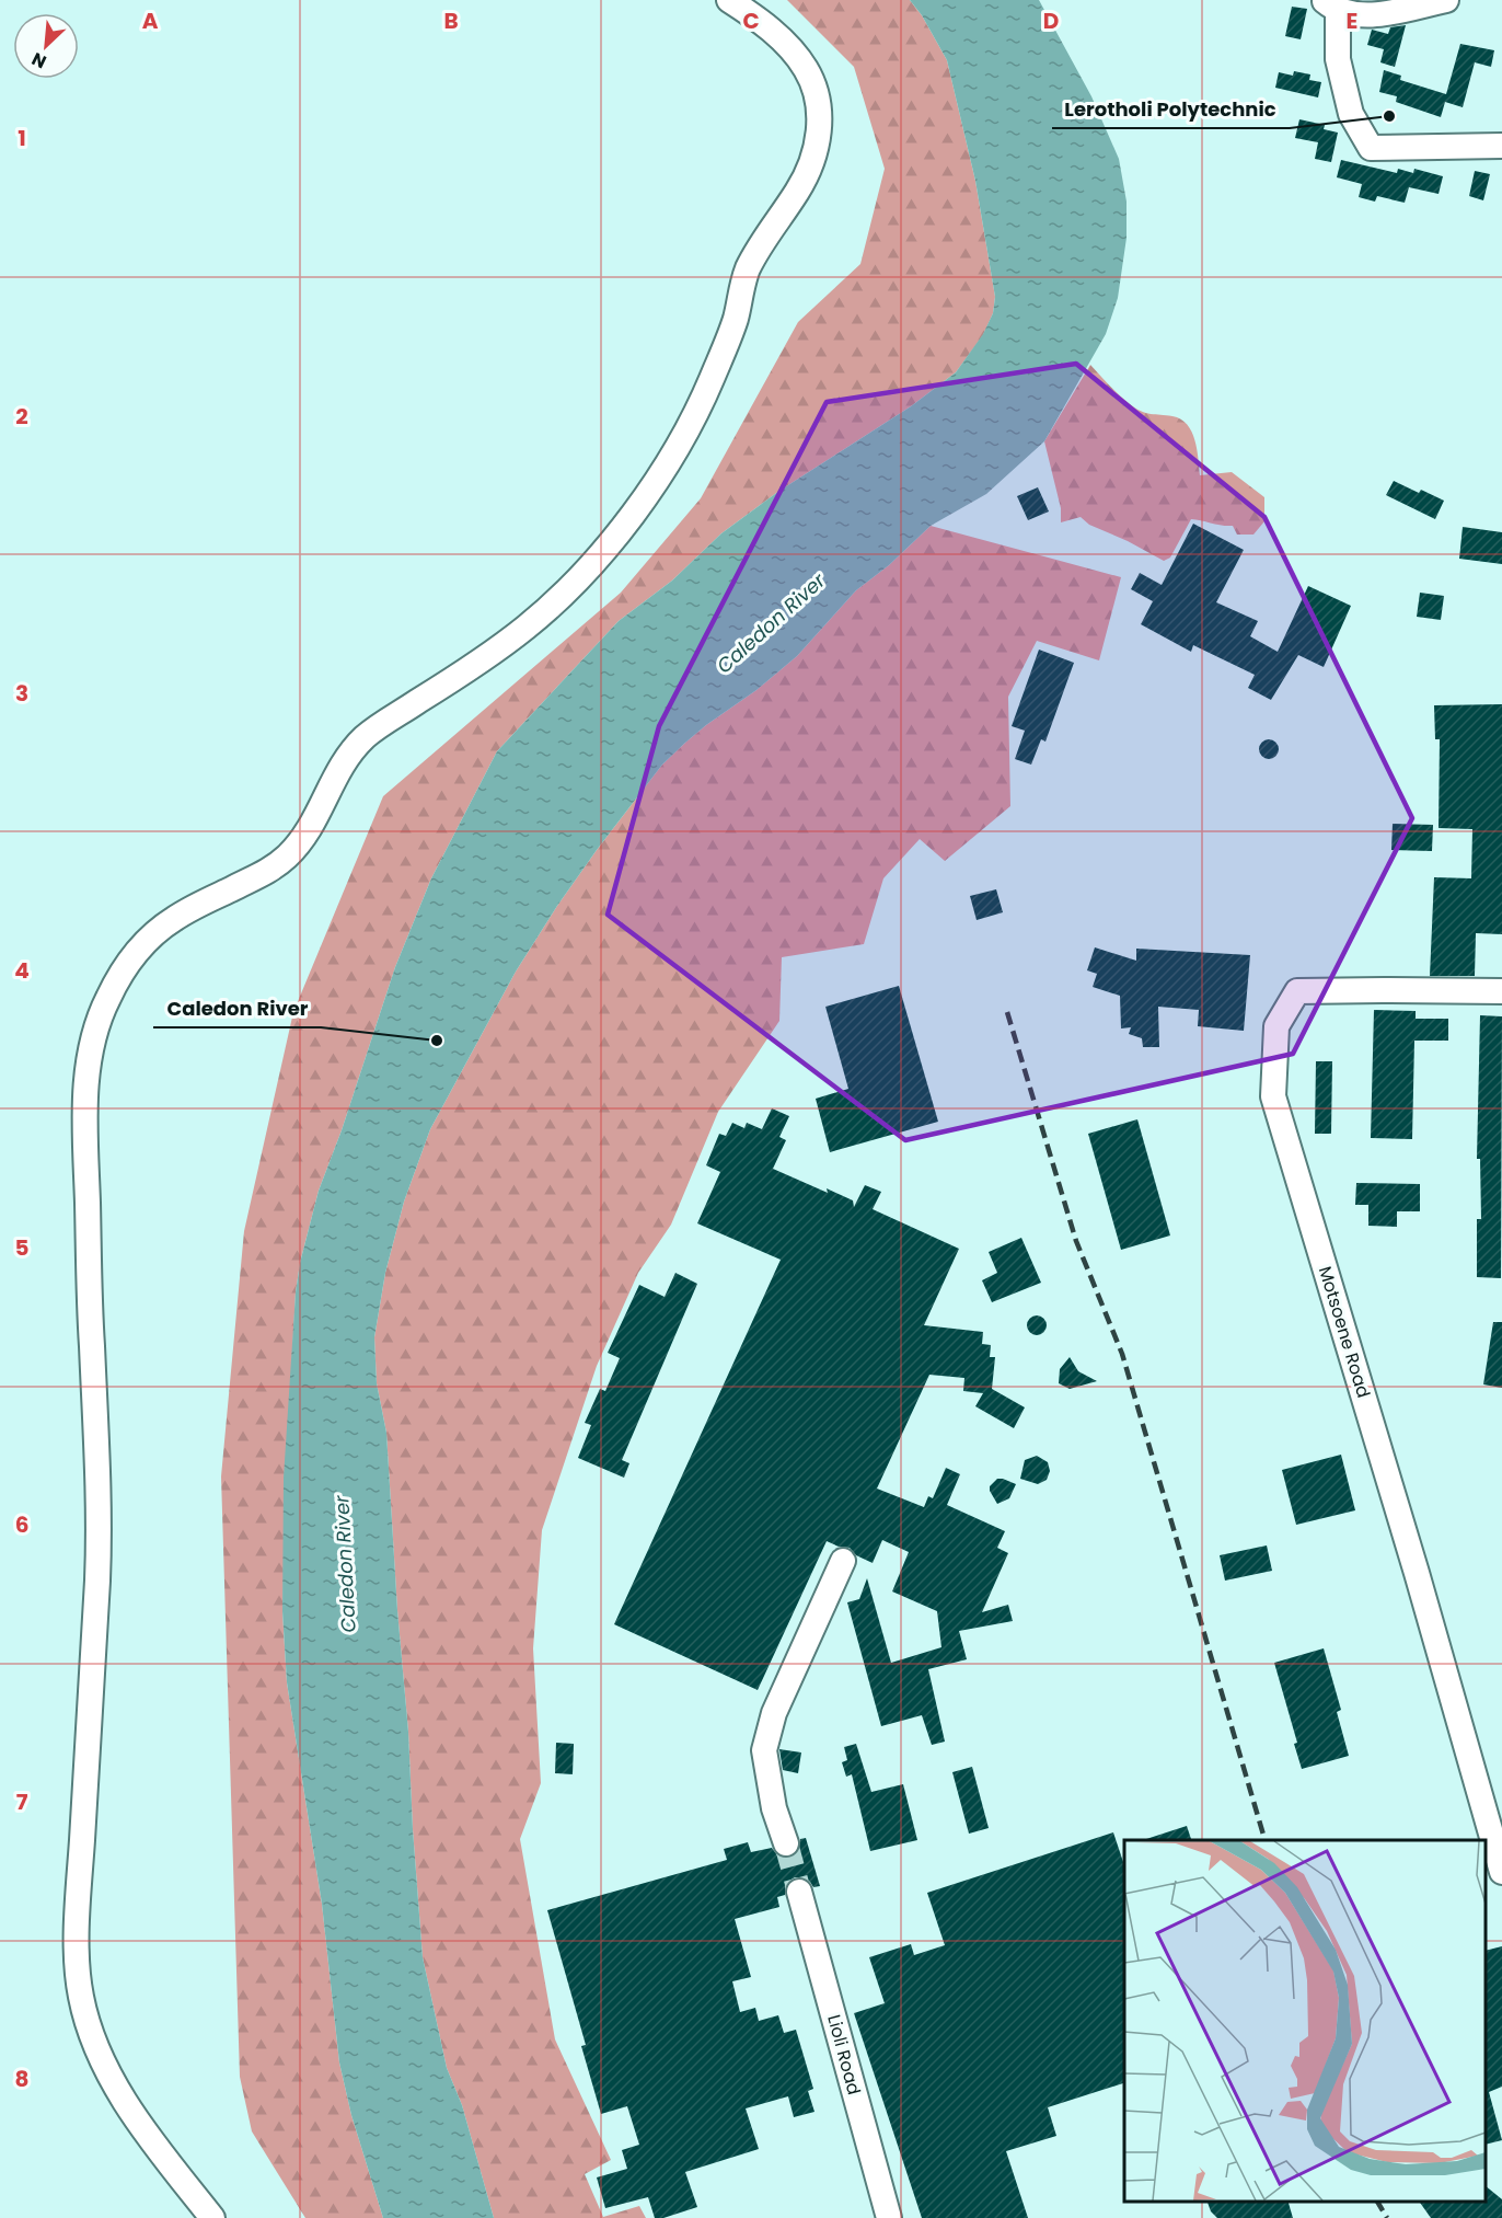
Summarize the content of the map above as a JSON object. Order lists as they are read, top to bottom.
{
  "streets": {
    "street": ["Motsoene Road", "Lioli Road"]
  },
  "water": ["Caledon River"],
  "places": ["Lerotholi Polytechnic", "Caledon River"],
  "north": "bottom left",
  "grid": {
    "columns": [
      "A",
      "B",
      "C",
      "D",
      "E"
    ],
    "rows": [
      "1",
      "2",
      "3",
      "4",
      "5",
      "6",
      "7",
      "8"
    ]
  }
}
